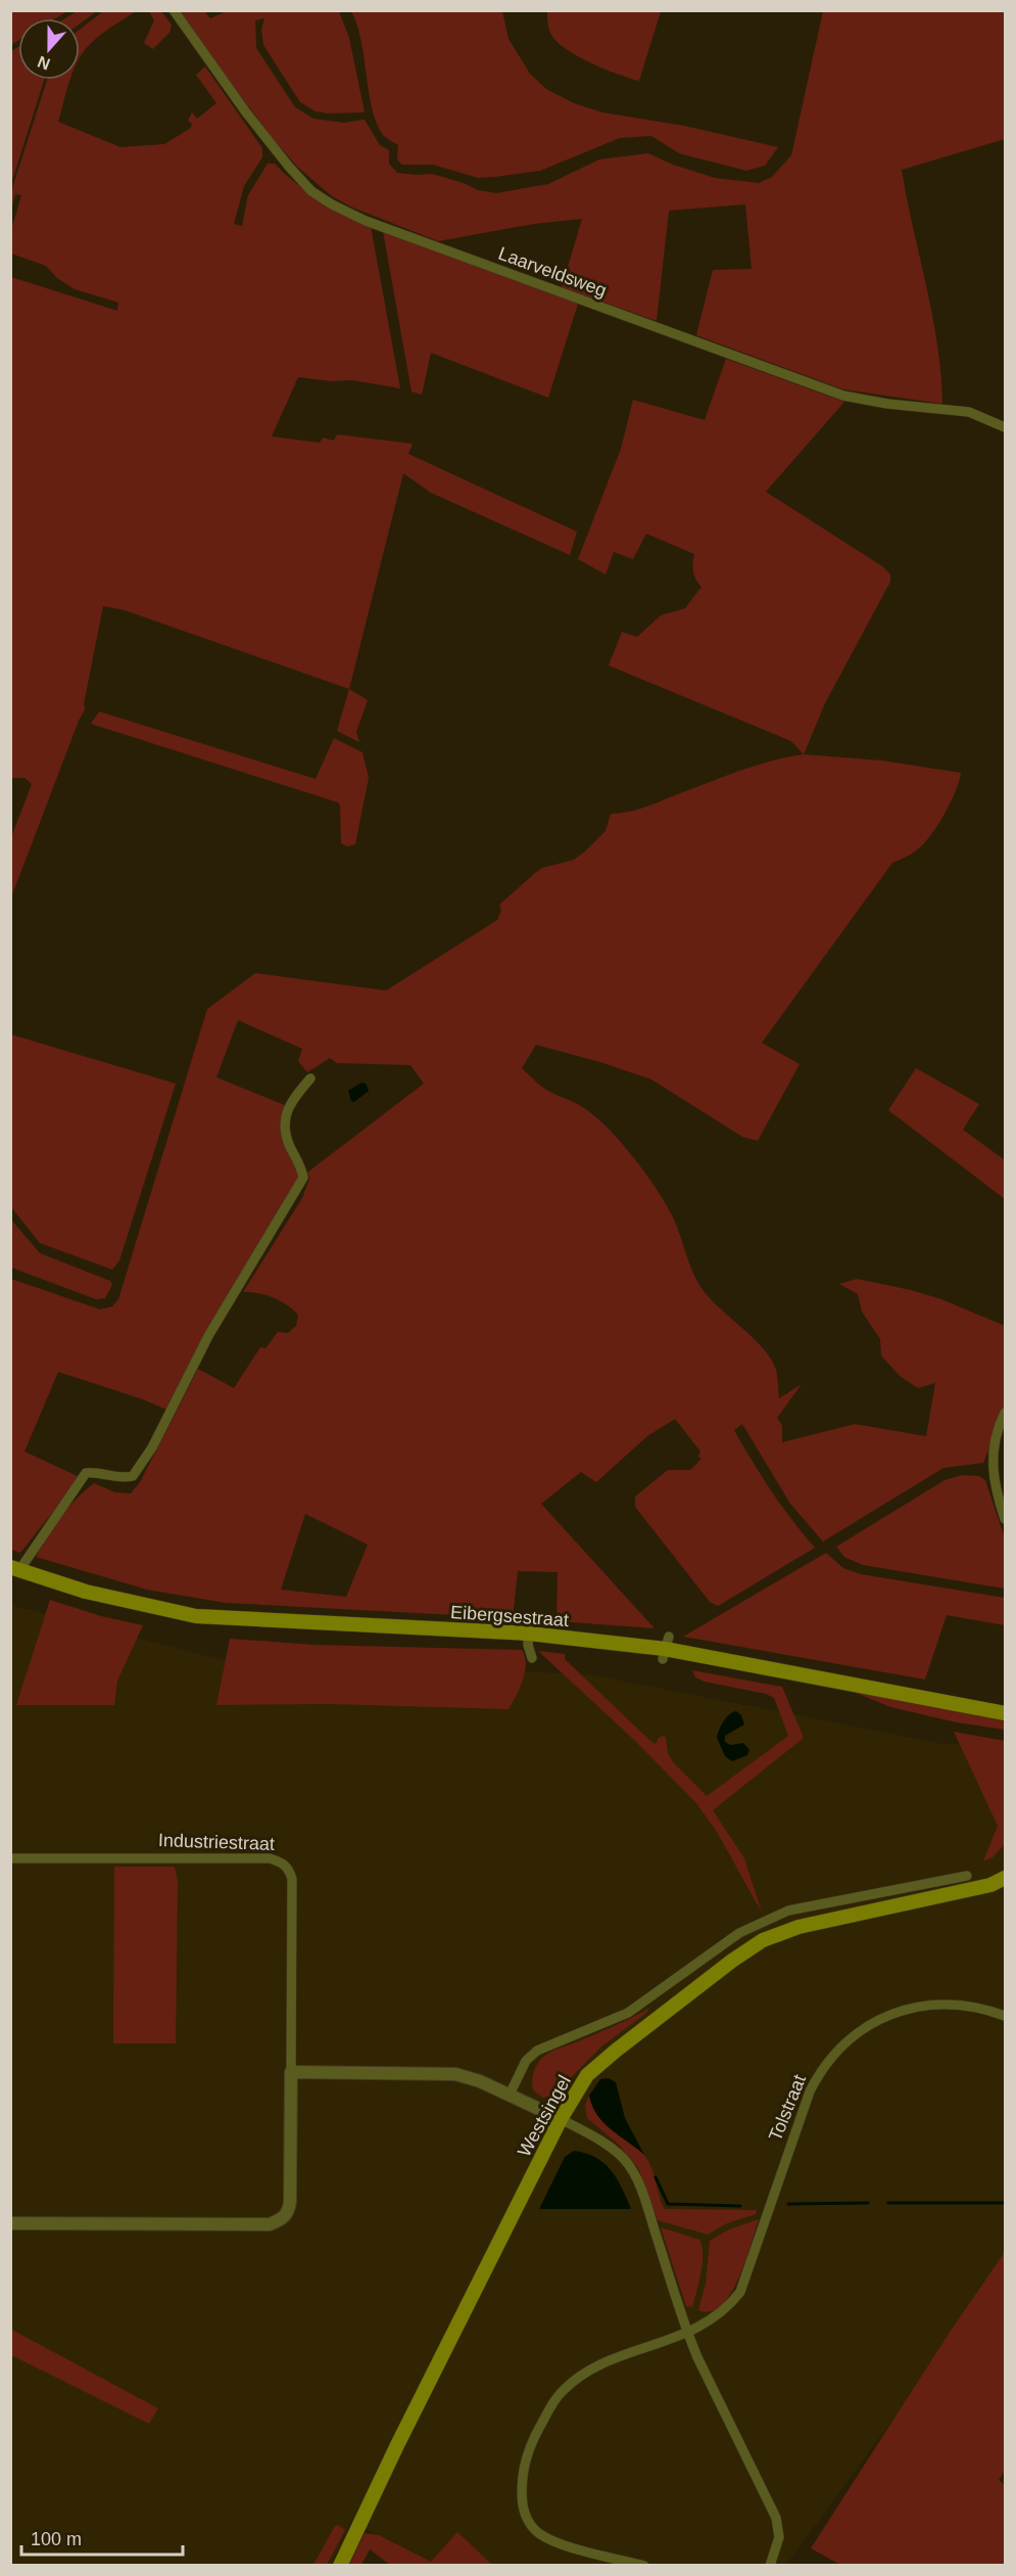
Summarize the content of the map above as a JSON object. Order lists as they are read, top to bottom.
{
  "streets": {
    "main road": ["Eibergsestraat", "Westsingel"],
    "street": ["Laarveldsweg", "Industriestraat", "Tolstraat"]
  },
  "scale_bar": "100 m",
  "north": "bottom"
}
